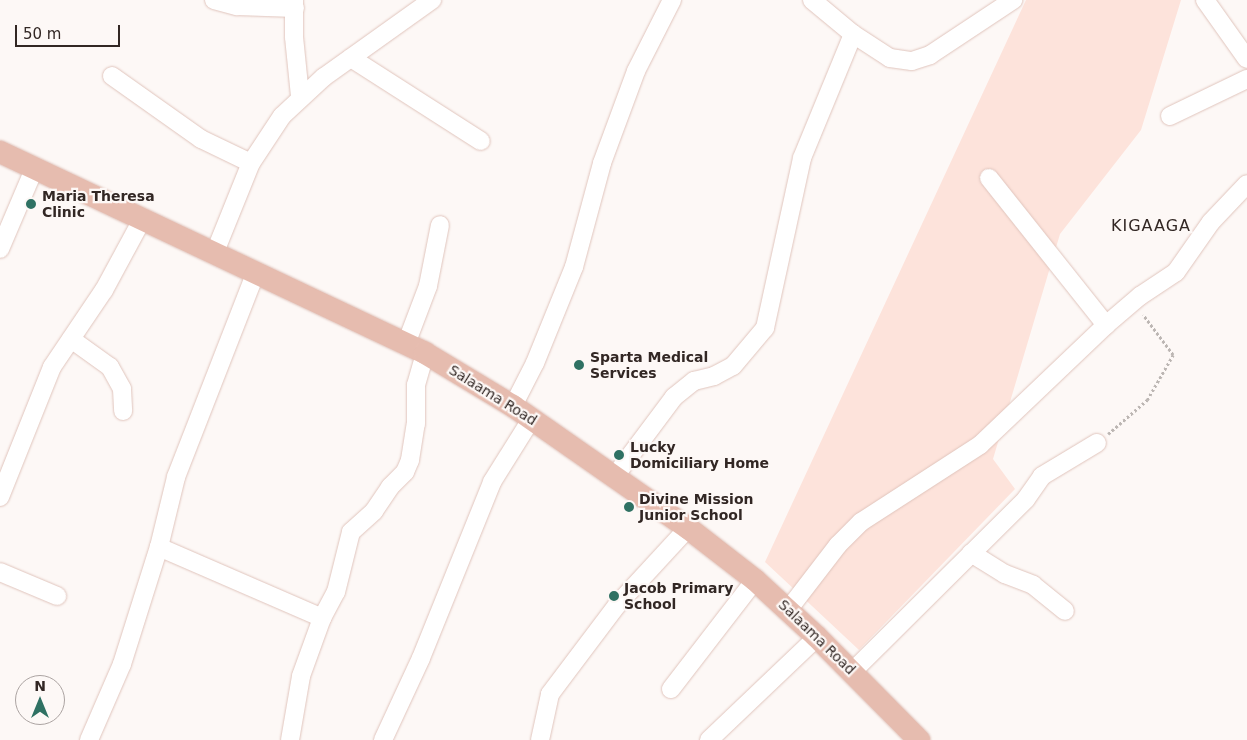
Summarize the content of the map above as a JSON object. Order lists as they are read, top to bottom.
{
  "streets": {
    "main road": ["Salaama Road"]
  },
  "districts": ["KIGAAGA"],
  "places": [
    "Maria Theresa Clinic",
    "Sparta Medical Services",
    "Lucky Domiciliary Home",
    "Divine Mission Junior School",
    "Jacob Primary School"
  ],
  "scale_bar": "50 m",
  "north": "top"
}
